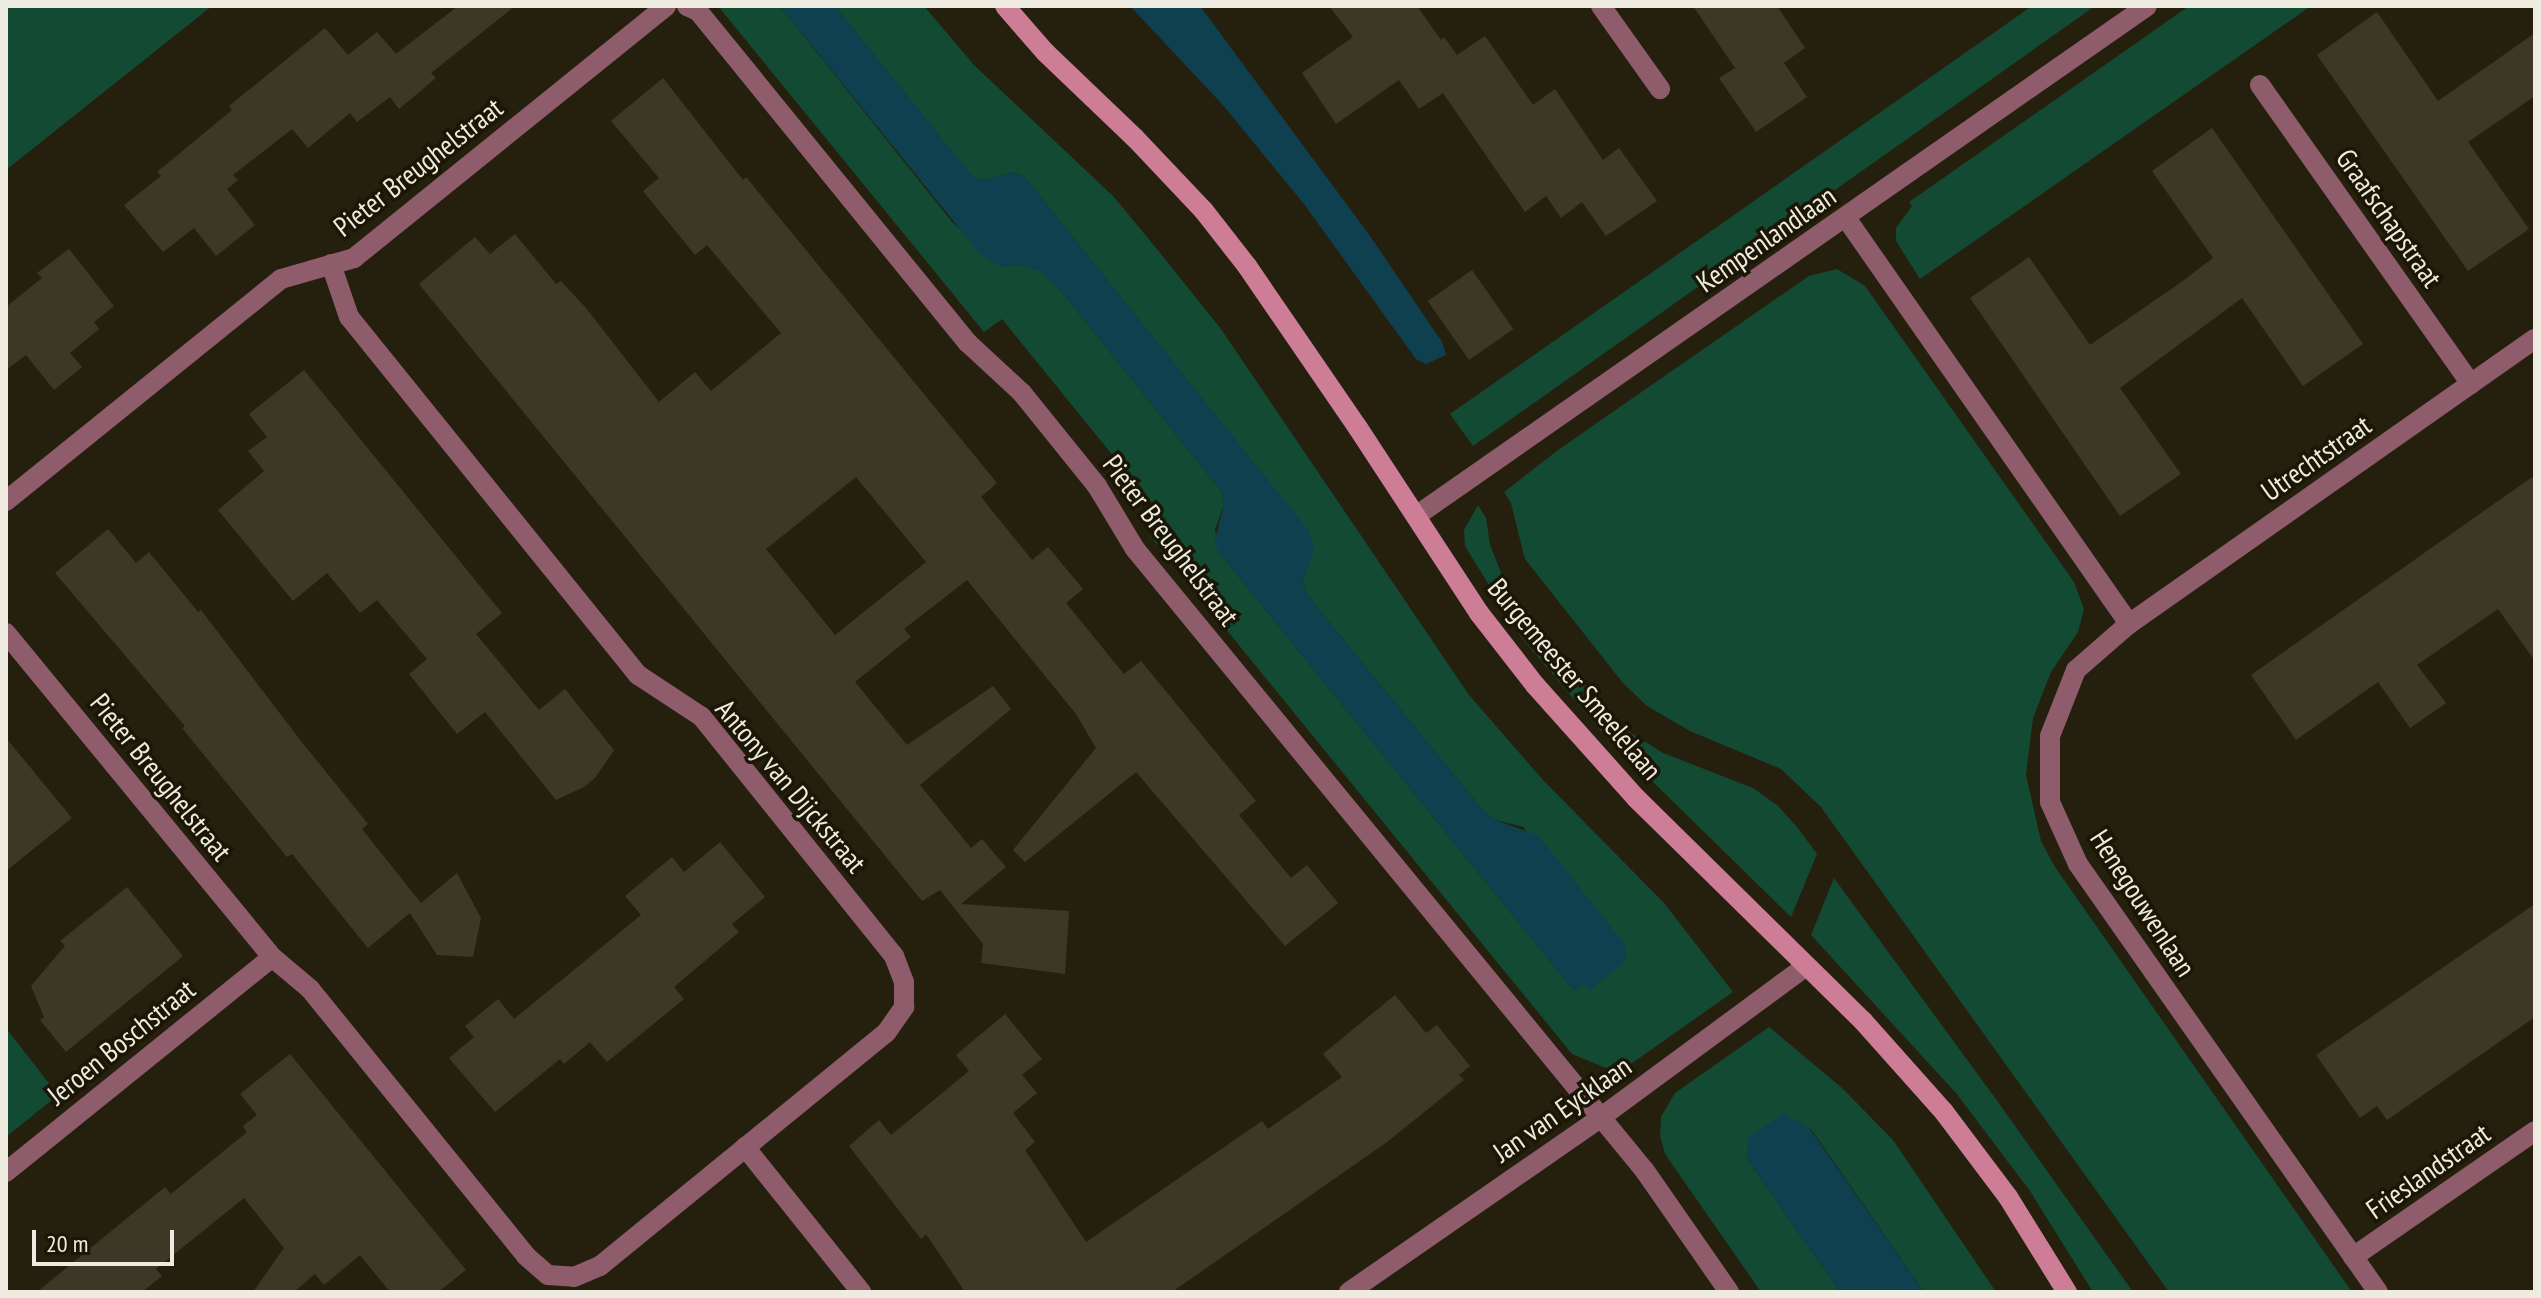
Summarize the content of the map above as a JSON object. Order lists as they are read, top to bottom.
{
  "streets": {
    "street": [
      "Pieter Breughelstraat",
      "Graafschapstraat",
      "Kempenlandlaan",
      "Utrechtstraat",
      "Burgemeester Smeelelaan",
      "Antony van Dijckstraat",
      "Henegouwenlaan",
      "Jeroen Boschstraat",
      "Jan van Eycklaan",
      "Frieslandstraat"
    ]
  },
  "crossings": [
    ["Pieter Breughelstraat", "Antony van Dijckstraat"],
    ["Pieter Breughelstraat", "Jeroen Boschstraat"],
    ["Pieter Breughelstraat", "Jan van Eycklaan"],
    ["Graafschapstraat", "Utrechtstraat"],
    ["Kempenlandlaan", "Burgemeester Smeelelaan"],
    ["Utrechtstraat", "Henegouwenlaan"],
    ["Burgemeester Smeelelaan", "Jan van Eycklaan"],
    ["Antony van Dijckstraat", "Jeroen Boschstraat"],
    ["Henegouwenlaan", "Frieslandstraat"]
  ],
  "scale_bar": "20 m"
}
